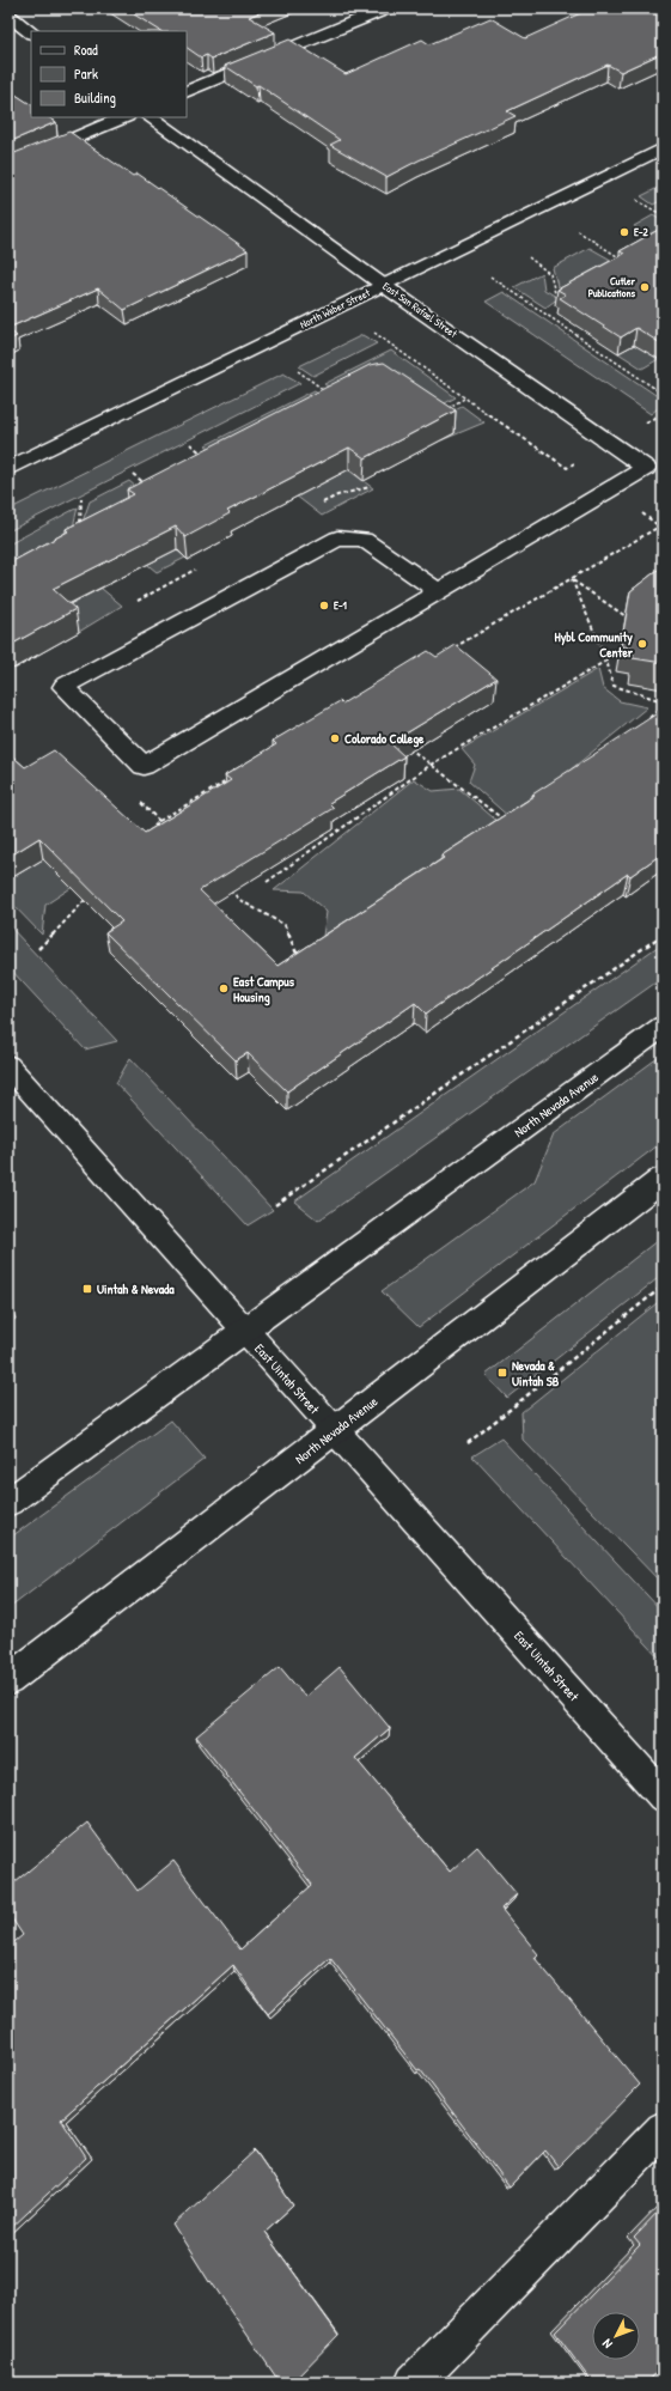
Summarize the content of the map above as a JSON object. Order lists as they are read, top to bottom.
{
  "streets": {
    "main road": [
      "North Weber Street",
      "East San Rafael Street",
      "North Nevada Avenue",
      "East Uintah Street"
    ]
  },
  "crossings": [
    ["North Weber Street", "East San Rafael Street"],
    ["North Nevada Avenue", "East Uintah Street"]
  ],
  "places": {
    "other": [
      "E-2",
      "Cutler Publications",
      "E-1",
      "Hybl Community Center",
      "Colorado College",
      "East Campus Housing"
    ],
    "transit": ["Uintah & Nevada", "Nevada & Uintah SB"]
  },
  "legend": ["Road", "Park", "Building"],
  "north": "bottom left"
}
